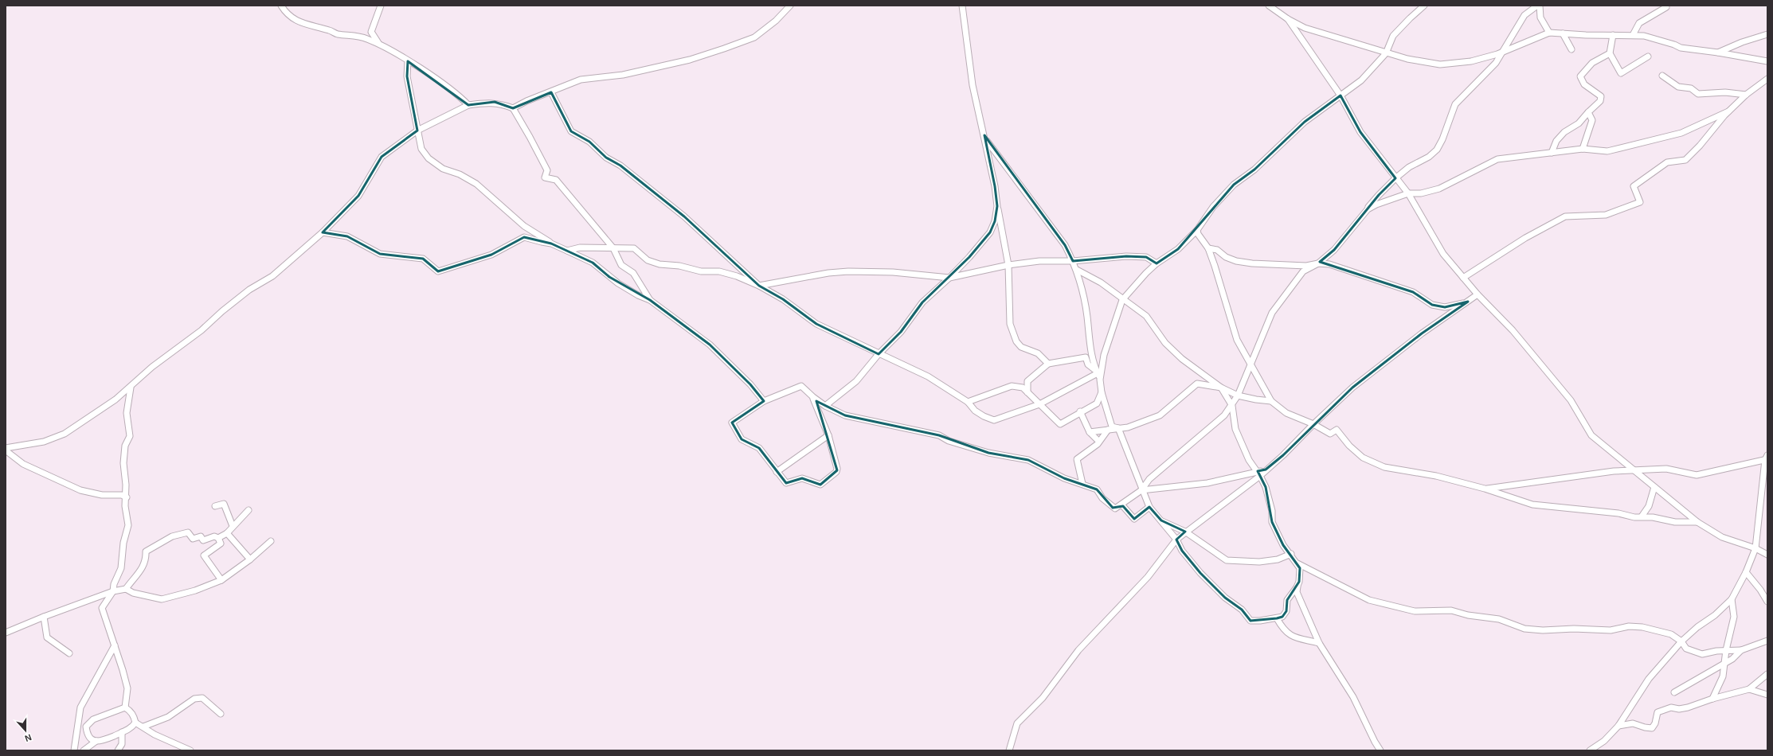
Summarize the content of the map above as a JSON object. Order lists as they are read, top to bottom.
{
  "north": "bottom"
}
